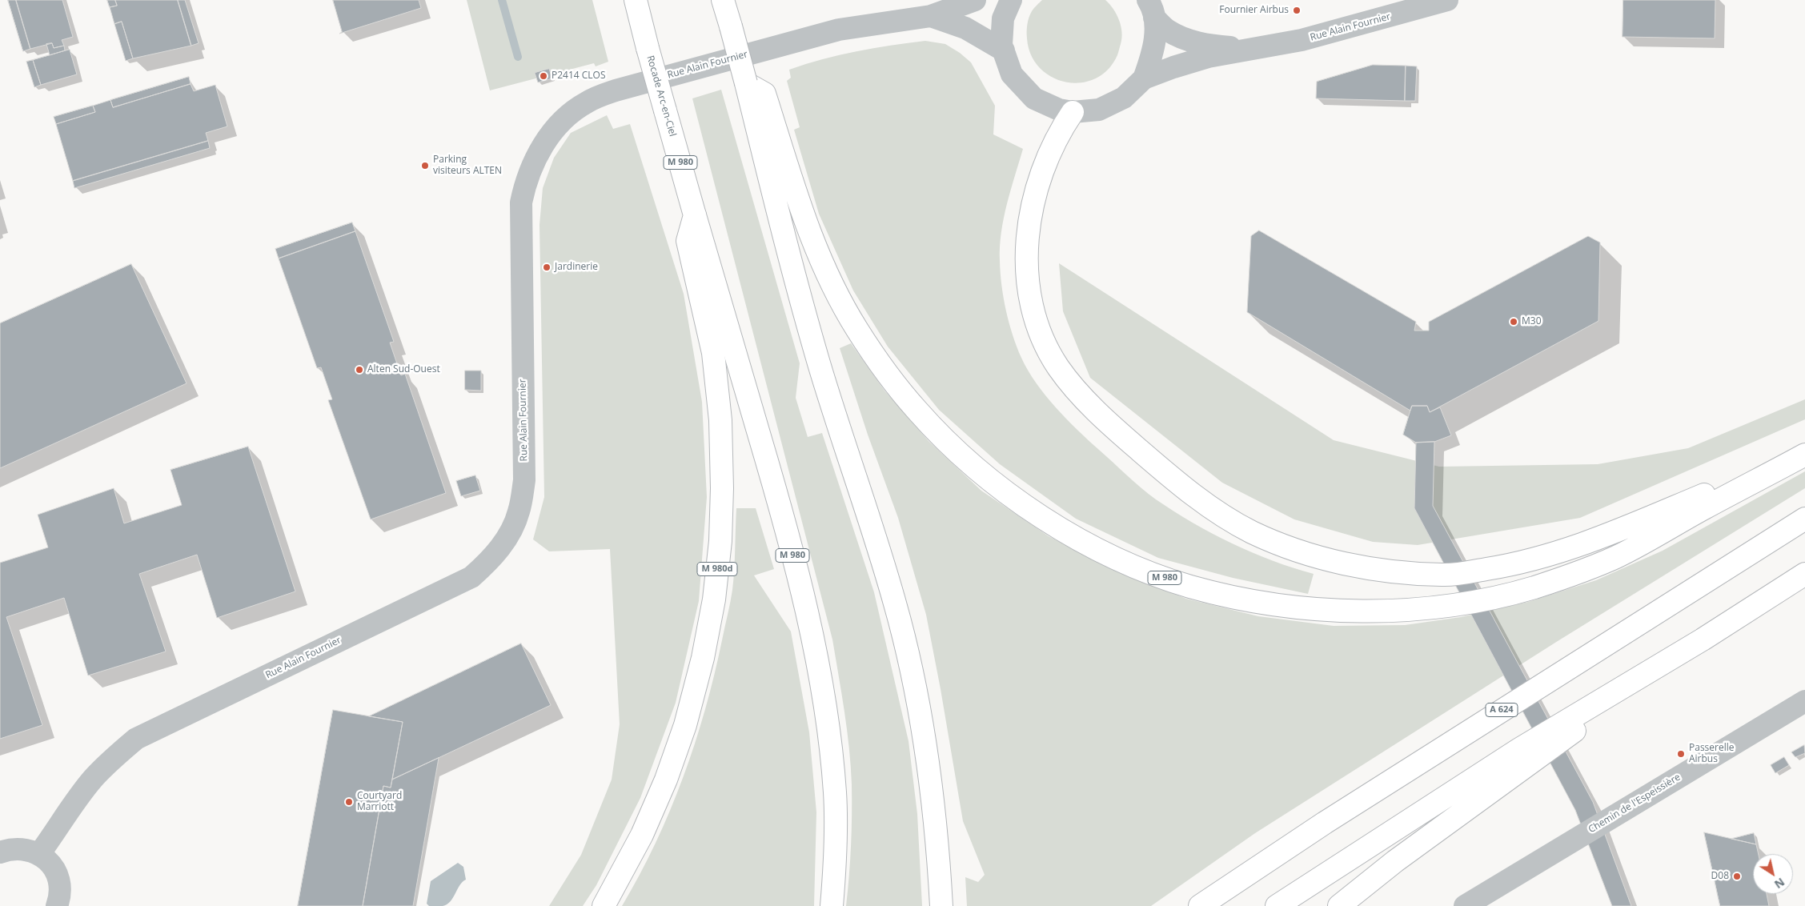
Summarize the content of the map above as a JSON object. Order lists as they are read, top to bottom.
{
  "streets": {
    "highway": [
      "Rocade Arc-en-Ciel",
      "M 980",
      "M 980d",
      "A 624"
    ],
    "street": ["Rue Alain Fournier", "Chemin de l'Espeissière"]
  },
  "crossings": [
    ["Rocade Arc-en-Ciel", "M 980"],
    ["Rocade Arc-en-Ciel", "M 980d"],
    ["M 980", "M 980d"]
  ],
  "places": [
    "Fournier Airbus",
    "P2414 CLOS",
    "Parking visiteurs ALTEN",
    "Jardinerie",
    "M30",
    "Alten Sud-Ouest",
    "Passerelle Airbus",
    "Courtyard Marriott",
    "D08"
  ],
  "north": "bottom right"
}
